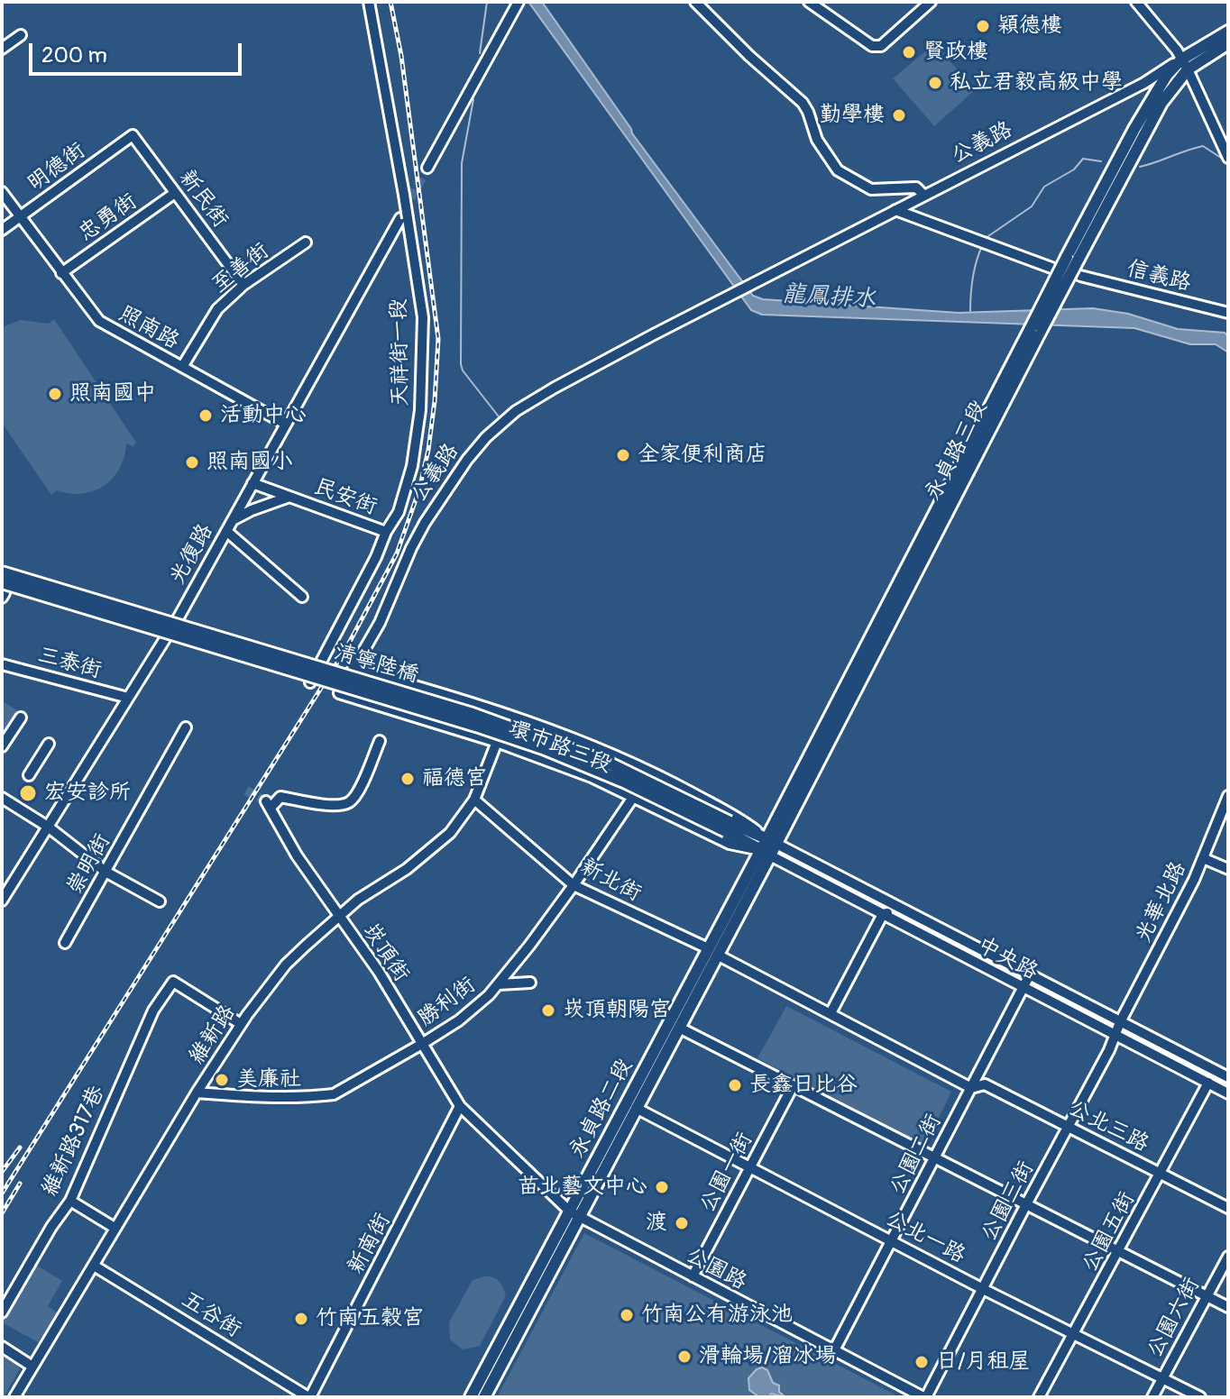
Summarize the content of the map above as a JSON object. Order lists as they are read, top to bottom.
{
  "streets": {
    "main road": [
      "公義路",
      "永貞路三段",
      "清寧陸橋",
      "永貞路二段"
    ],
    "street": [
      "明德街",
      "新民街",
      "忠勇街",
      "至善街",
      "信義路",
      "照南路",
      "天祥街一段",
      "民安街",
      "光復路",
      "三泰街",
      "環市路三段",
      "崇明街",
      "新北街",
      "光華北路",
      "崁頂街",
      "中央路",
      "勝利街",
      "維新路",
      "公北三路",
      "維新路317巷",
      "公園二街",
      "公園一街",
      "公園三街",
      "公園五街",
      "公北一路",
      "新南街",
      "公園路",
      "五谷街",
      "公園六街"
    ]
  },
  "crossings": [
    ["公義路", "永貞路三段"],
    ["公義路", "環市路三段"],
    ["明德街", "新民街"],
    ["明德街", "照南路"],
    ["新民街", "忠勇街"],
    ["新民街", "至善街"],
    ["忠勇街", "照南路"],
    ["至善街", "照南路"],
    ["照南路", "光復路"],
    ["天祥街一段", "民安街"],
    ["天祥街一段", "光復路"],
    ["永貞路三段", "環市路三段"],
    ["永貞路三段", "中央路"],
    ["永貞路三段", "永貞路二段"],
    ["民安街", "光復路"],
    ["光復路", "三泰街"],
    ["環市路三段", "中央路"],
    ["環市路三段", "勝利街"],
    ["環市路三段", "維新路"],
    ["環市路三段", "永貞路二段"],
    ["新北街", "勝利街"],
    ["新北街", "維新路"],
    ["新北街", "永貞路二段"],
    ["新北街", "公北三路"],
    ["光華北路", "中央路"],
    ["光華北路", "公園三街"],
    ["崁頂街", "勝利街"],
    ["崁頂街", "維新路"],
    ["崁頂街", "永貞路二段"],
    ["崁頂街", "新南街"],
    ["崁頂街", "公園路"],
    ["中央路", "永貞路二段"],
    ["中央路", "公園二街"],
    ["中央路", "公園三街"],
    ["中央路", "公園五街"],
    ["勝利街", "維新路"],
    ["維新路", "維新路317巷"],
    ["維新路", "五谷街"],
    ["永貞路二段", "公北一路"],
    ["永貞路二段", "公園路"],
    ["公北三路", "公園二街"],
    ["公北三路", "公園三街"],
    ["公北三路", "公園五街"],
    ["公園二街", "公北一路"],
    ["公園二街", "公園路"],
    ["公園一街", "公北一路"],
    ["公園一街", "公園路"],
    ["公園三街", "公北一路"],
    ["公園三街", "公園路"],
    ["公園五街", "公北一路"],
    ["公北一路", "公園六街"],
    ["新南街", "五谷街"]
  ],
  "water": ["龍鳳排水"],
  "places": [
    "穎德樓",
    "賢政樓",
    "私立君毅高級中學",
    "勤學樓",
    "照南國中",
    "活動中心",
    "全家便利商店",
    "照南國小",
    "福德宮",
    "宏安診所",
    "崁頂朝陽宮",
    "美廉社",
    "長鑫日比谷",
    "苗北藝文中心",
    "渡",
    "竹南公有游泳池",
    "竹南五穀宮",
    "滑輪場/溜冰場",
    "日/月租屋"
  ],
  "scale_bar": "200 m"
}
